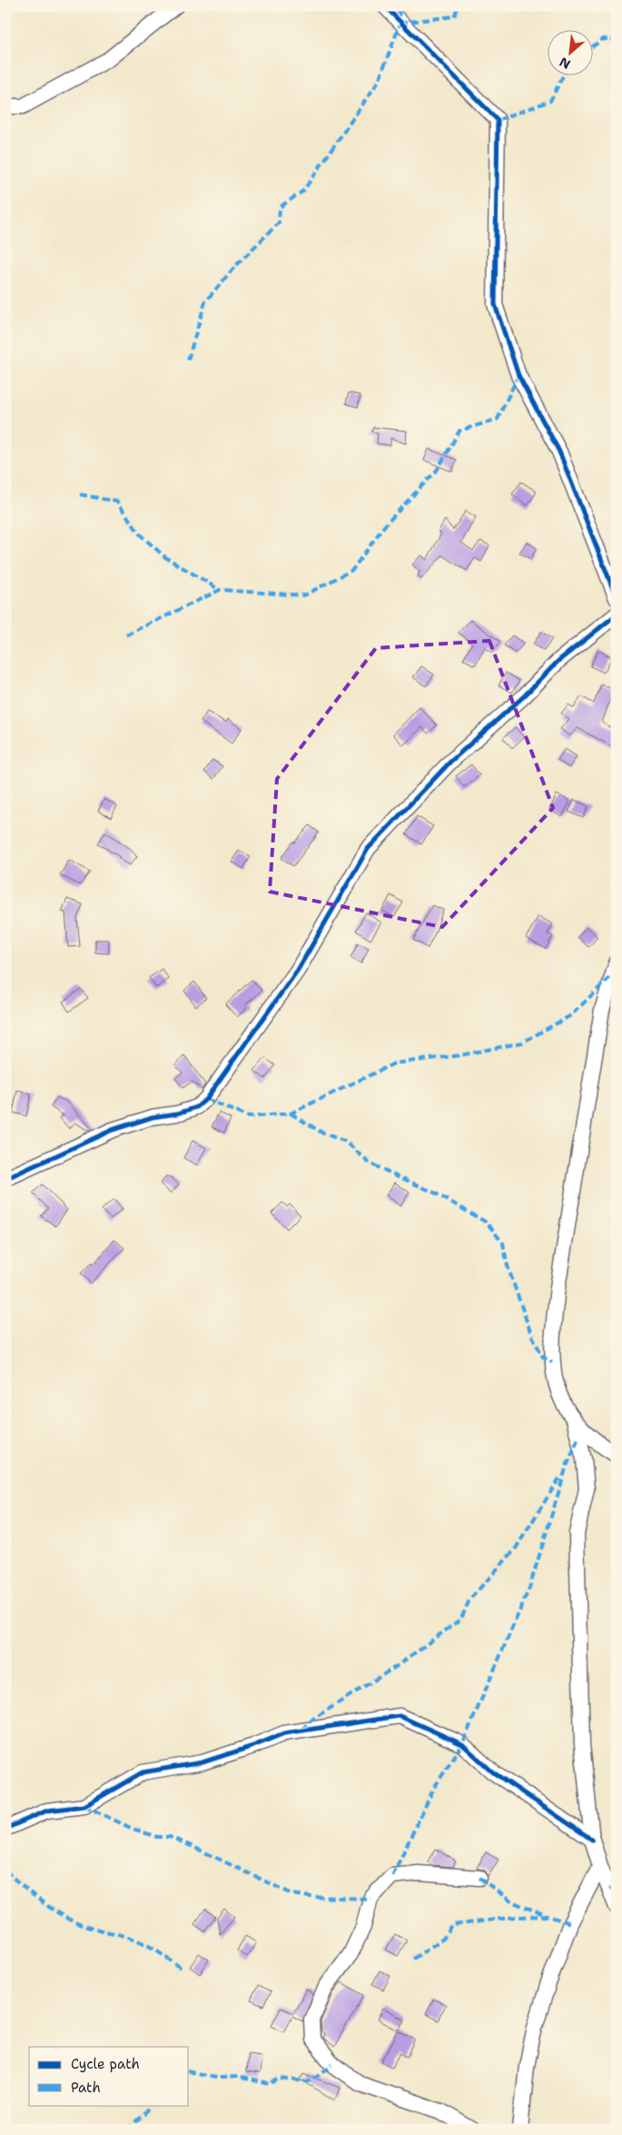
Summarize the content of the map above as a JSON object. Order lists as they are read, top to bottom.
{
  "legend": ["Cycle path", "Path"],
  "north": "bottom left"
}
